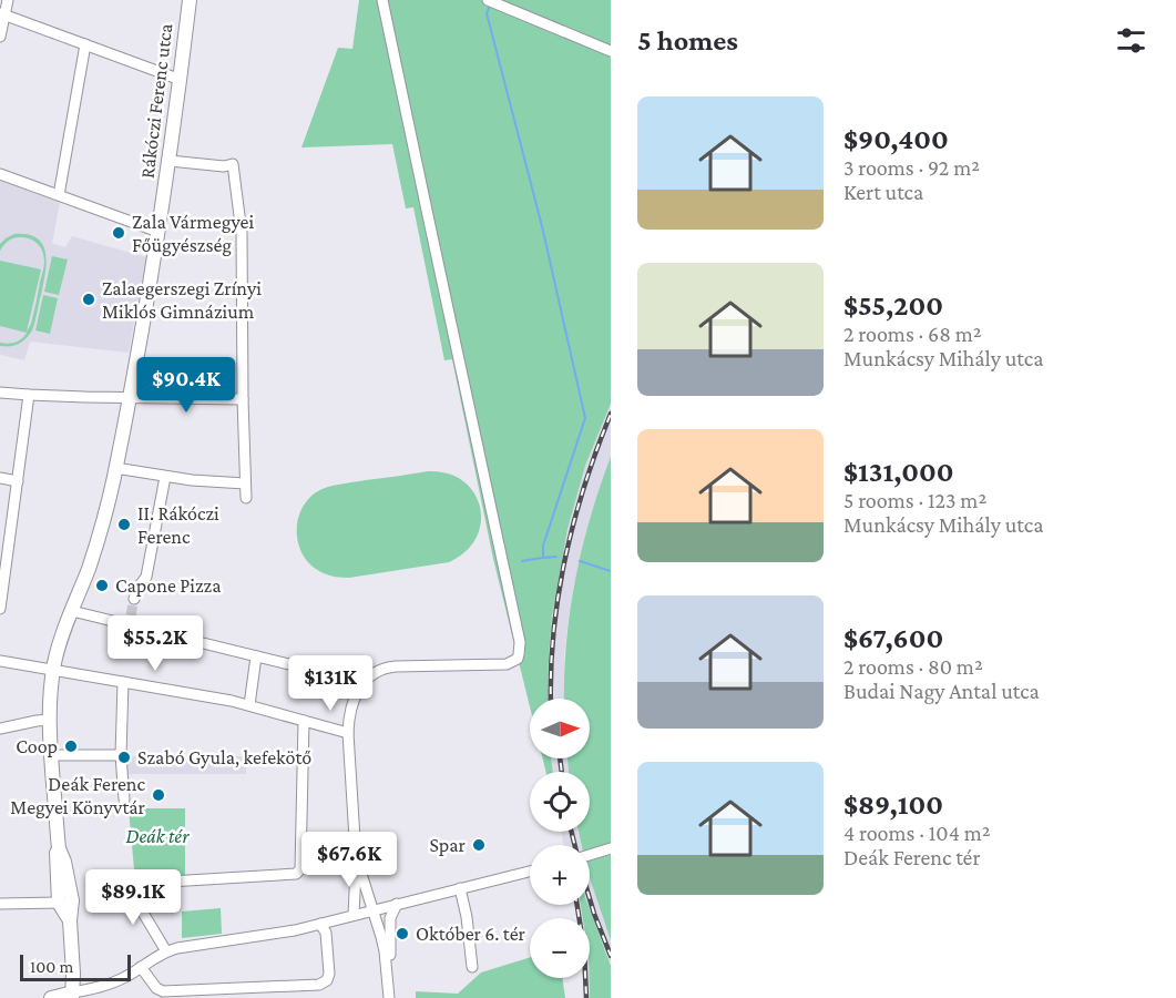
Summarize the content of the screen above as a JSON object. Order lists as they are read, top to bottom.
{
  "streets": {
    "main road": ["Rákóczi Ferenc utca"]
  },
  "parks": ["Deák tér"],
  "places": [
    "Zala Vármegyei Főügyészség",
    "Zalaegerszegi Zrínyi Miklós Gimnázium",
    "II. Rákóczi Ferenc",
    "Capone Pizza",
    "Coop",
    "Szabó Gyula, kefekötő",
    "Deák Ferenc Megyei Könyvtár",
    "Spar",
    "Október 6. tér"
  ],
  "scale_bar": "100 m",
  "north": "right",
  "page": {
    "heading": "5 homes",
    "list": [
      {
        "name": "$90,400",
        "note": "3 rooms · 92 m² · Kert utca"
      },
      {
        "name": "$55,200",
        "note": "2 rooms · 68 m² · Munkácsy Mihály utca"
      },
      {
        "name": "$131,000",
        "note": "5 rooms · 123 m² · Munkácsy Mihály utca"
      },
      {
        "name": "$67,600",
        "note": "2 rooms · 80 m² · Budai Nagy Antal utca"
      },
      {
        "name": "$89,100",
        "note": "4 rooms · 104 m² · Deák Ferenc tér"
      }
    ],
    "price": [
      "$90.4K",
      "$55.2K",
      "$131K",
      "$67.6K",
      "$89.1K"
    ],
    "map_buttons": ["+", "−"],
    "scale": "100 m"
  }
}
